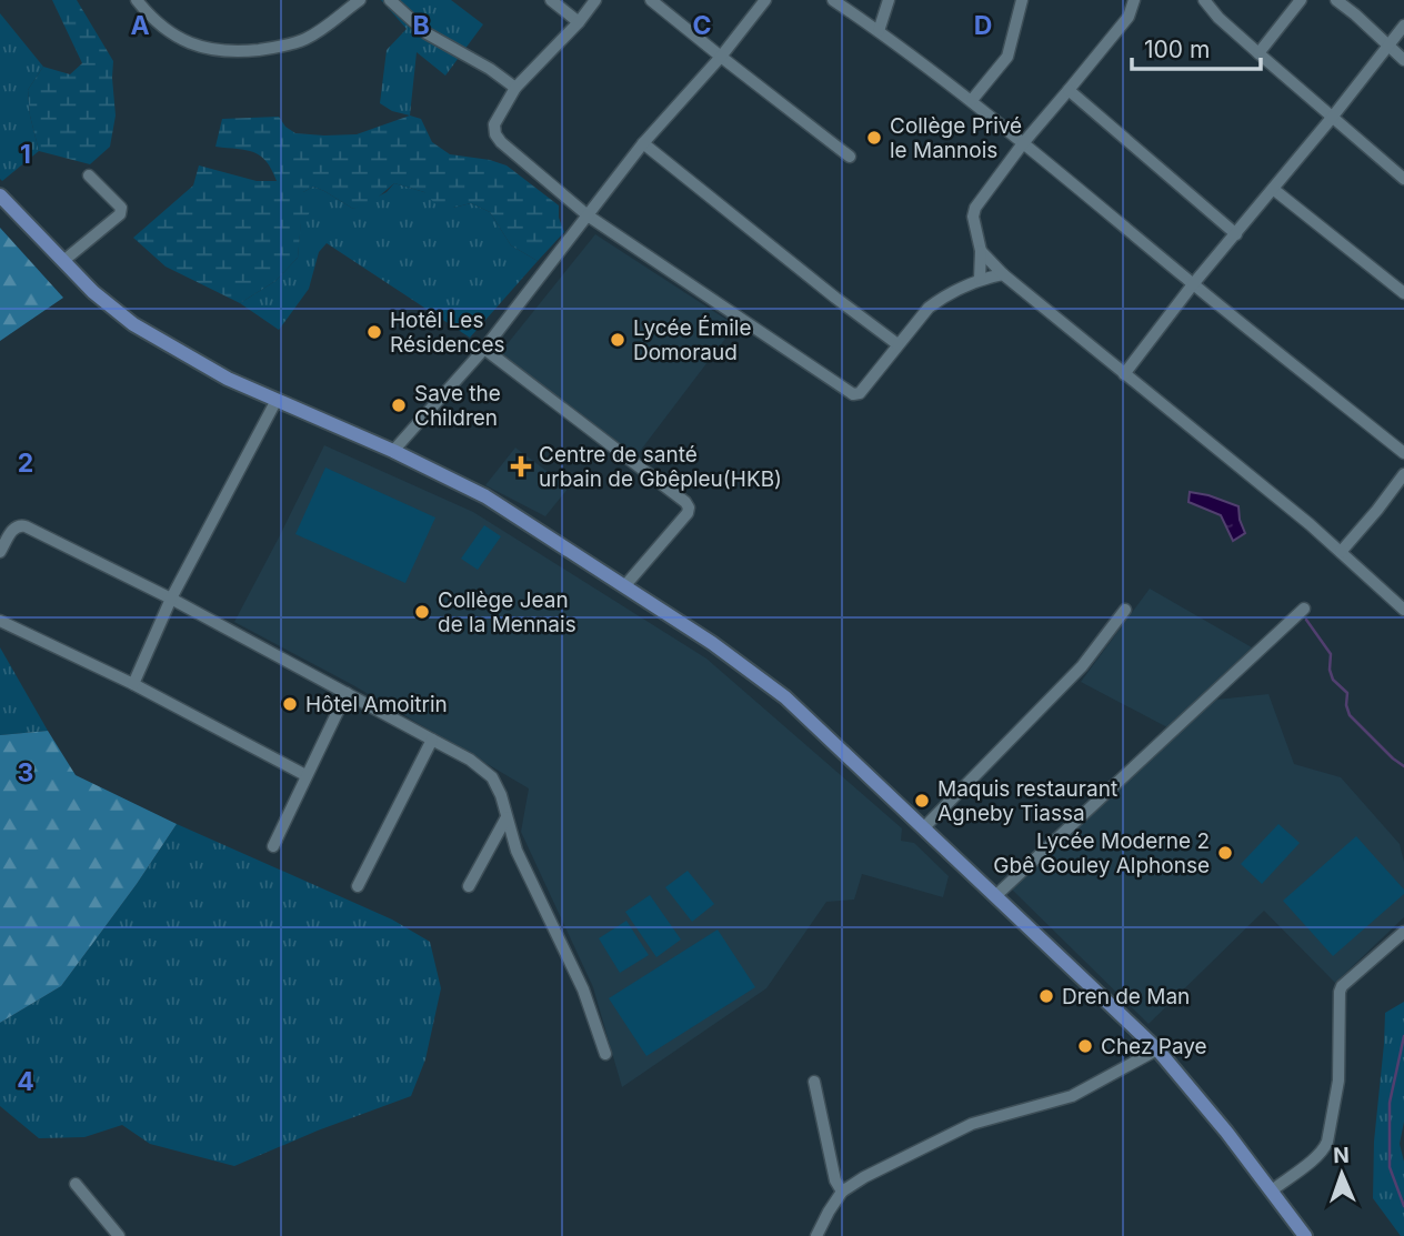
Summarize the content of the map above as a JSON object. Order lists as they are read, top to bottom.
{
  "places": {
    "other": [
      "Collège Privé le Mannois",
      "Hotêl Les Résidences",
      "Lycée Émile Domoraud",
      "Save the Children",
      "Collège Jean de la Mennais",
      "Hôtel Amoitrin",
      "Maquis restaurant Agneby Tiassa",
      "Lycée Moderne 2 Gbê Gouley Alphonse",
      "Dren de Man",
      "Chez Paye"
    ],
    "health": ["Centre de santé urbain de Gbêpleu(HKB)"]
  },
  "scale_bar": "100 m",
  "north": "top",
  "grid": {
    "columns": [
      "A",
      "B",
      "C",
      "D"
    ],
    "rows": [
      "1",
      "2",
      "3",
      "4"
    ]
  }
}
